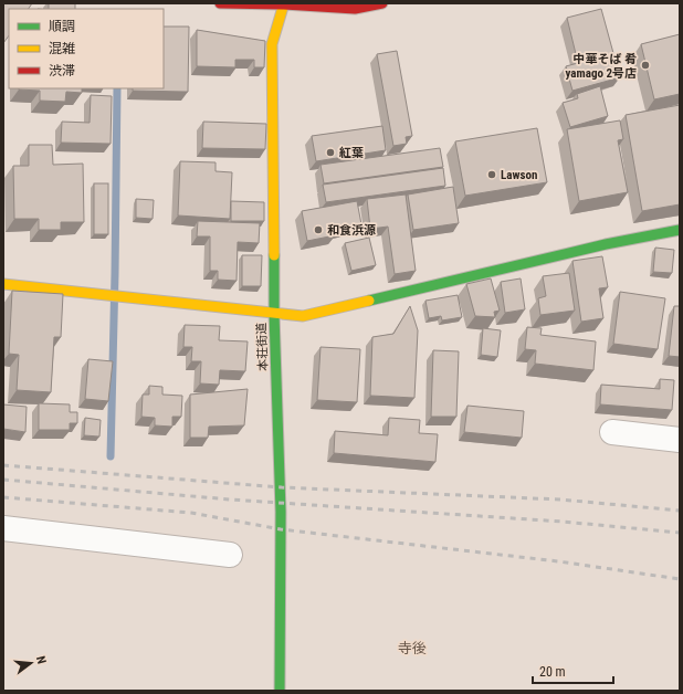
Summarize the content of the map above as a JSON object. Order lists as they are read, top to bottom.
{
  "streets": {
    "street": ["本荘街道"]
  },
  "districts": ["寺後"],
  "places": [
    "中華そば 肴 yamago 2号店",
    "紅葉",
    "Lawson",
    "和食浜源"
  ],
  "legend": ["順調", "混雑", "渋滞"],
  "scale_bar": "20 m",
  "north": "right"
}
